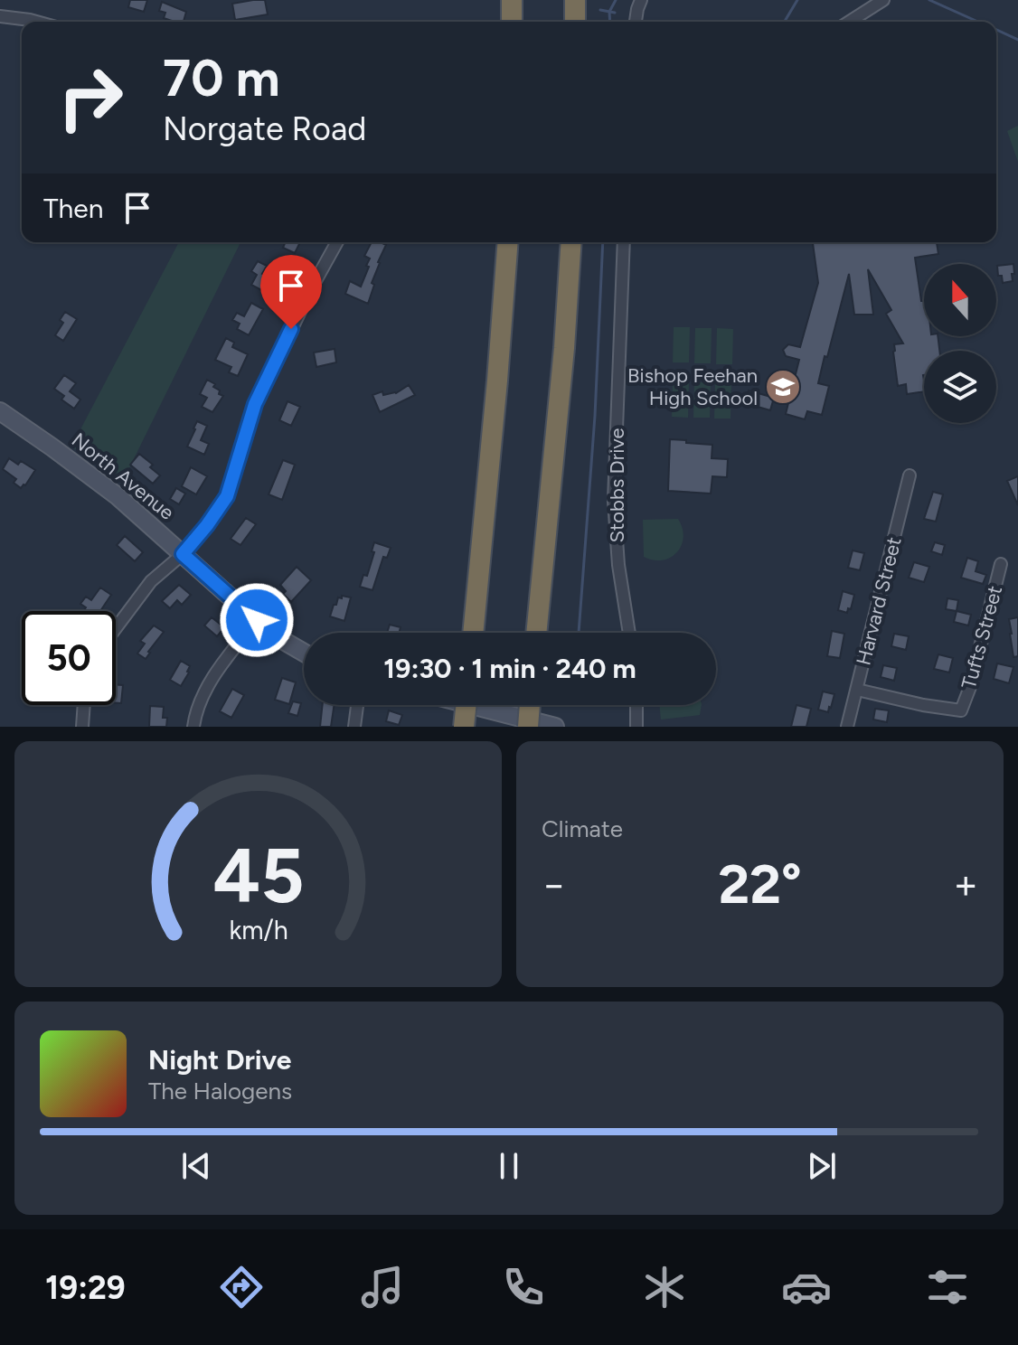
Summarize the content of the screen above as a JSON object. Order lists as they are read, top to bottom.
{
  "streets": {
    "main road": ["North Avenue"],
    "street": ["Stobbs Drive", "Harvard Street", "Tufts Street"]
  },
  "crossings": [
    ["Harvard Street", "Tufts Street"]
  ],
  "places": {
    "school or university": ["Bishop Feehan High School"]
  },
  "north": "top",
  "page": {
    "turn": ["70 m", "Norgate Road"],
    "then": "Then",
    "limit": "50",
    "trip": "19:30 · 1 min · 240 m",
    "tile": "Climate",
    "heat": ["−", "22°", "+"],
    "song": ["Night Drive", "The Halogens"],
    "tabs": "19:29",
    "gauge": ["45", "km/h"]
  }
}
